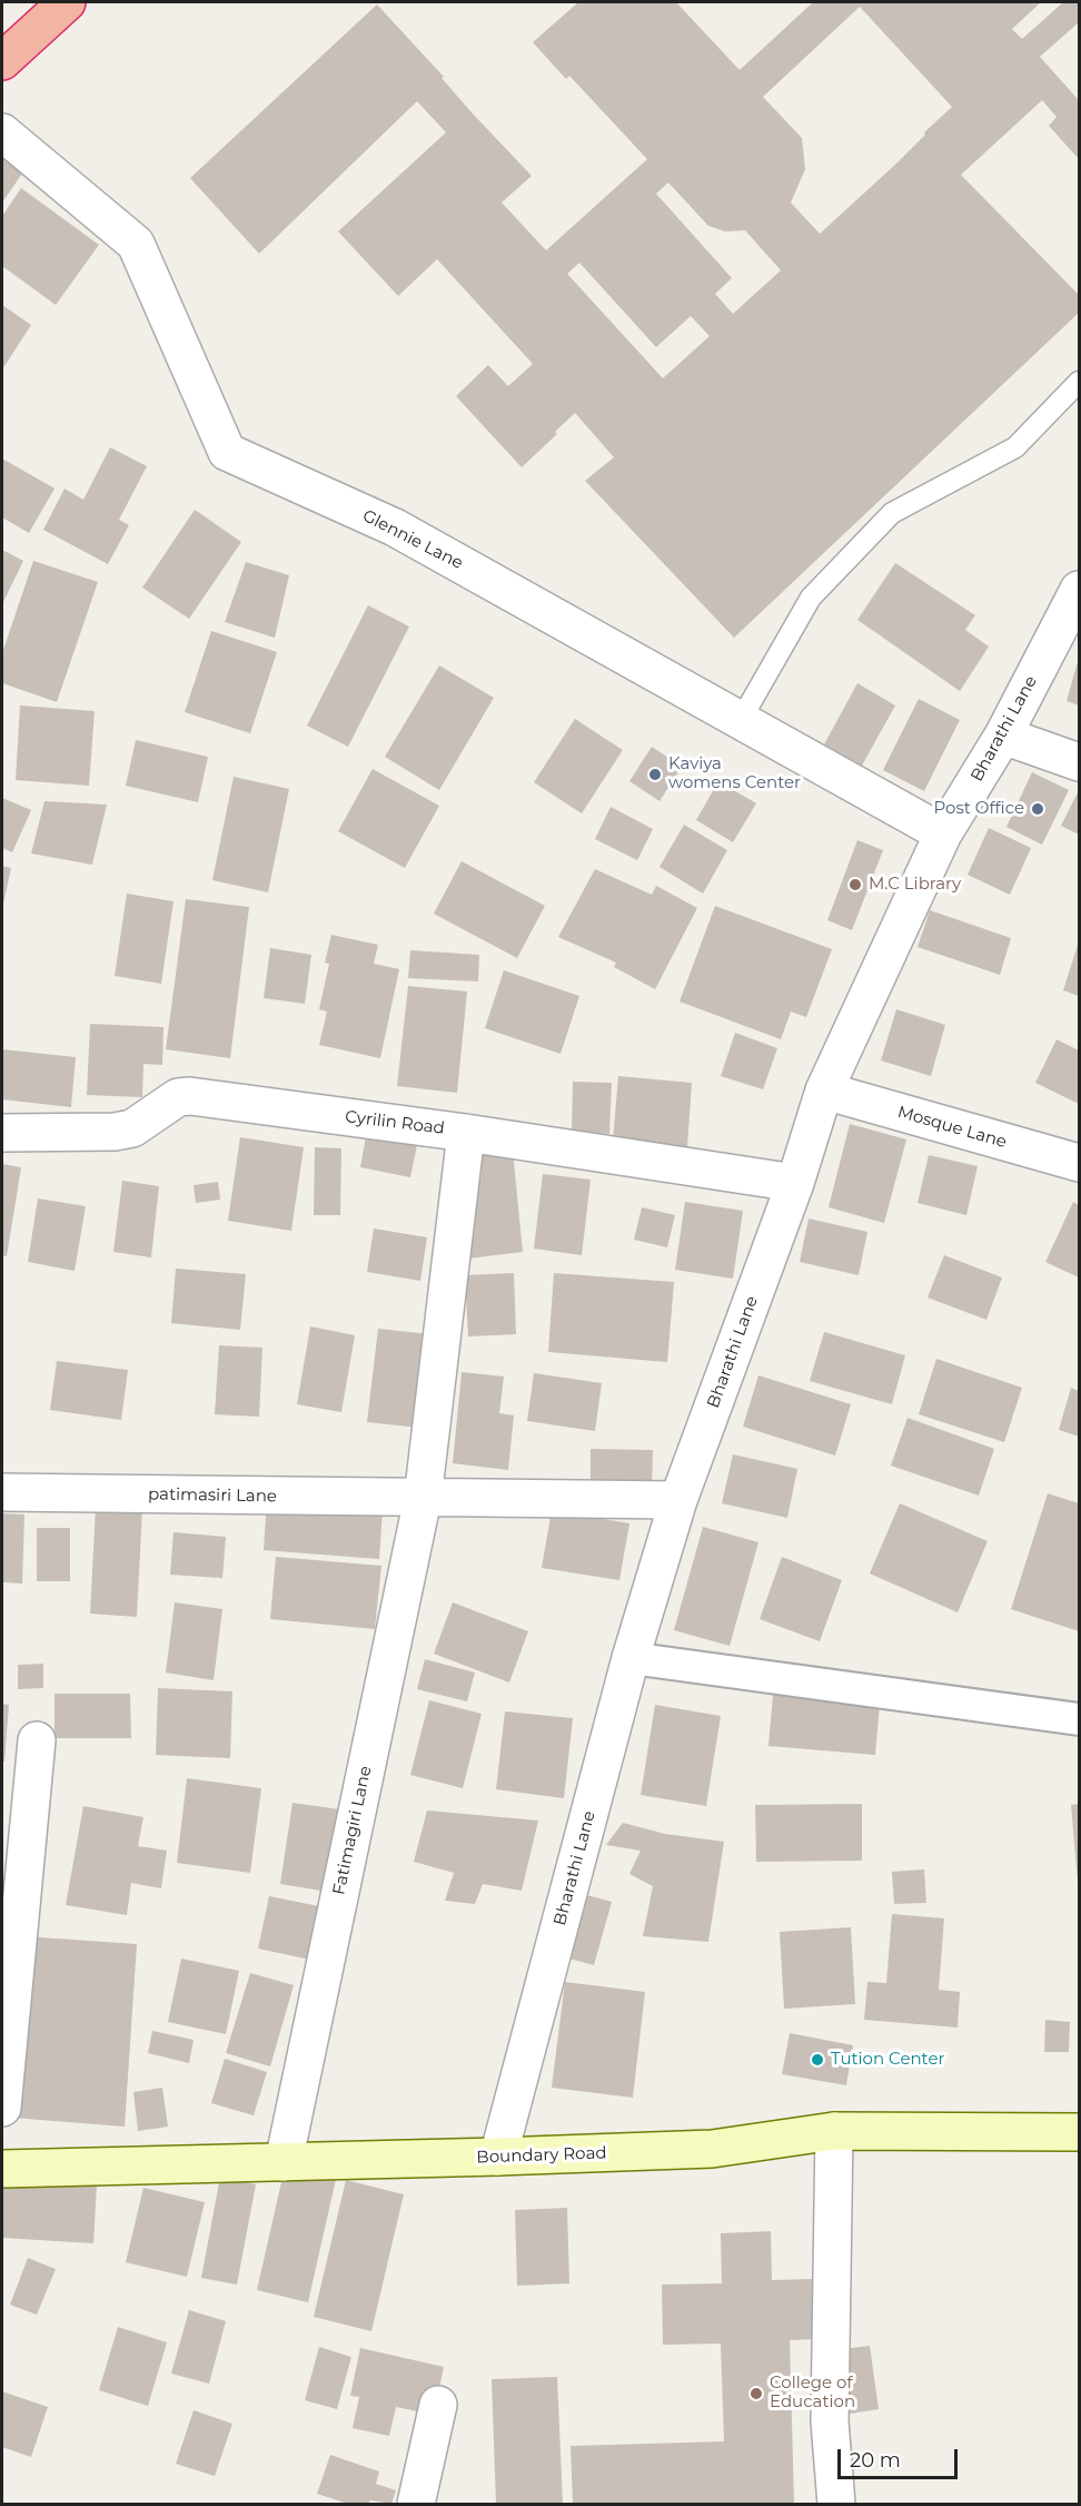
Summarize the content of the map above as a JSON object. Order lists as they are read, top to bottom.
{
  "streets": {
    "main road": ["Boundary Road"],
    "street": [
      "Glennie Lane",
      "Bharathi Lane",
      "Cyrilin Road",
      "Mosque Lane",
      "patimasiri Lane",
      "Fatimagiri Lane"
    ]
  },
  "crossings": [
    ["Glennie Lane", "Bharathi Lane"],
    ["Bharathi Lane", "Cyrilin Road"],
    ["Bharathi Lane", "Mosque Lane"],
    ["Bharathi Lane", "patimasiri Lane"],
    ["Bharathi Lane", "Boundary Road"],
    ["Cyrilin Road", "Fatimagiri Lane"],
    ["patimasiri Lane", "Fatimagiri Lane"],
    ["Fatimagiri Lane", "Boundary Road"]
  ],
  "places": [
    "Kaviya womens Center",
    "Post Office",
    "M.C Library",
    "Tution Center",
    "College of Education"
  ],
  "scale_bar": "20 m"
}
